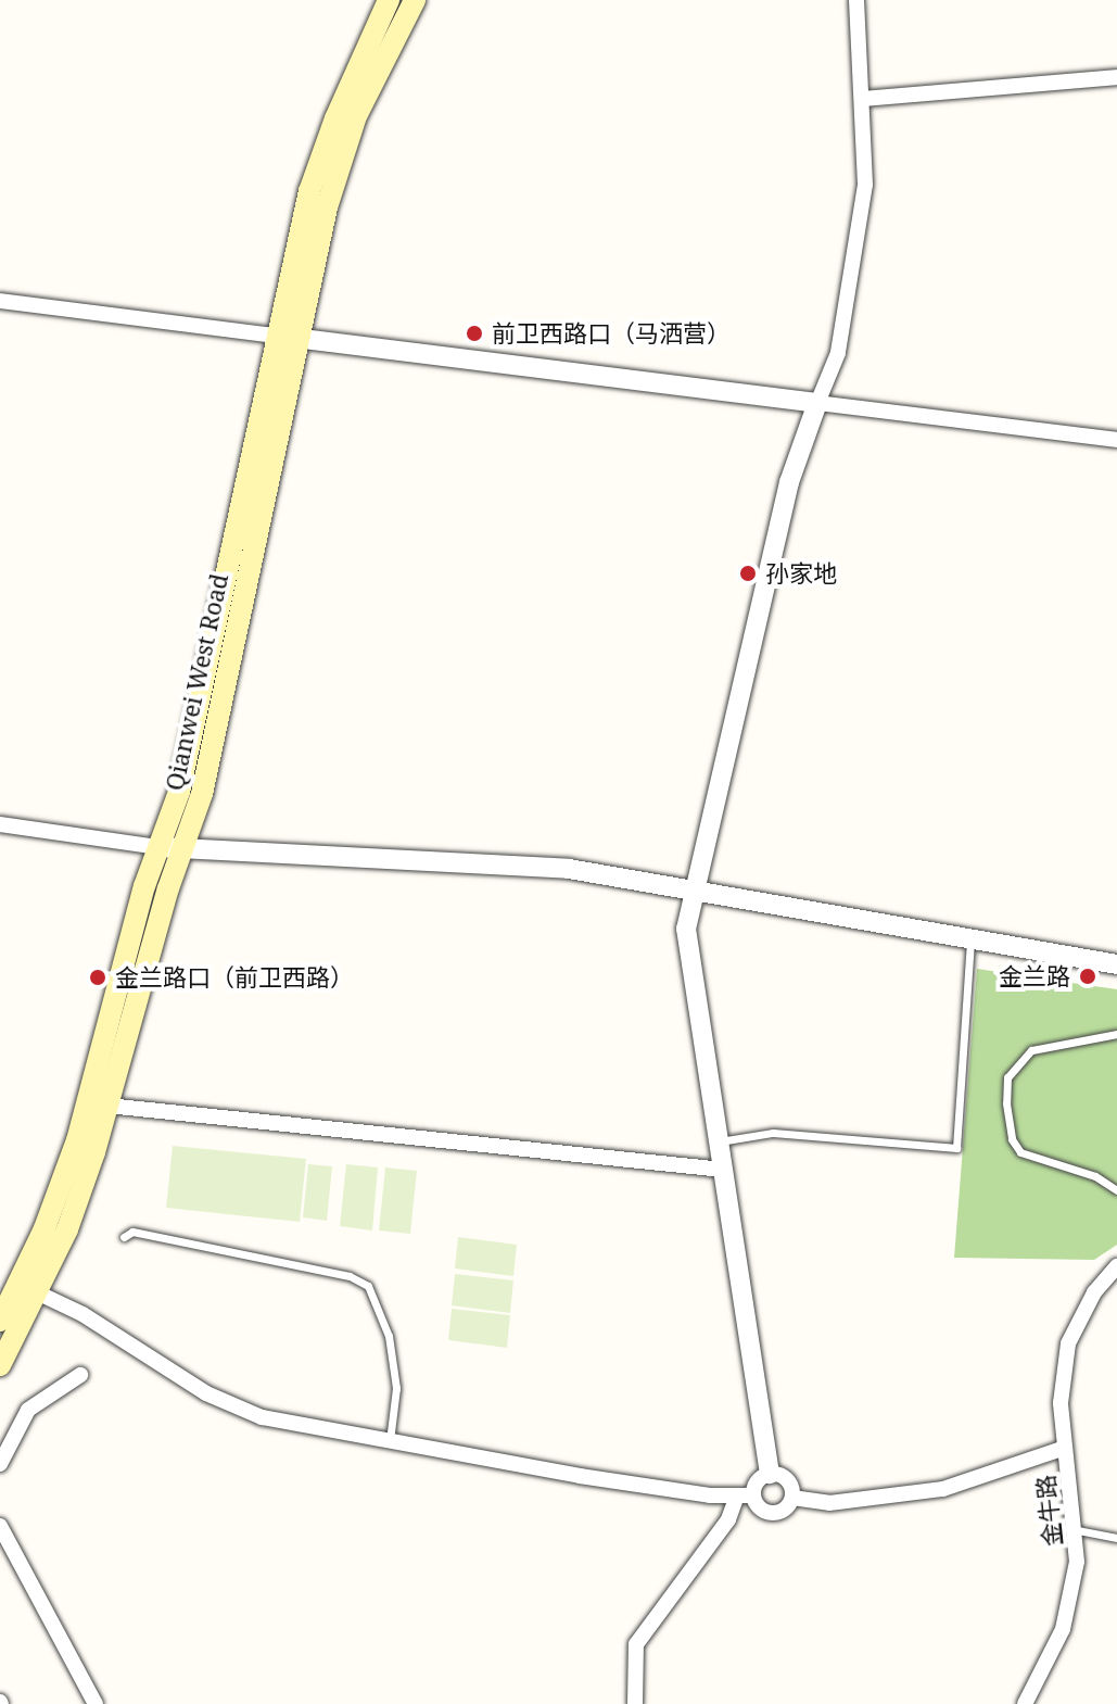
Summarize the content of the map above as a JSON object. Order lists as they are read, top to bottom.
{
  "streets": {
    "main road": ["Qianwei West Road"],
    "street": ["金牛路"]
  },
  "places": [
    "前卫西路口（马洒营）",
    "孙家地",
    "金兰路",
    "金兰路口（前卫西路）"
  ]
}
